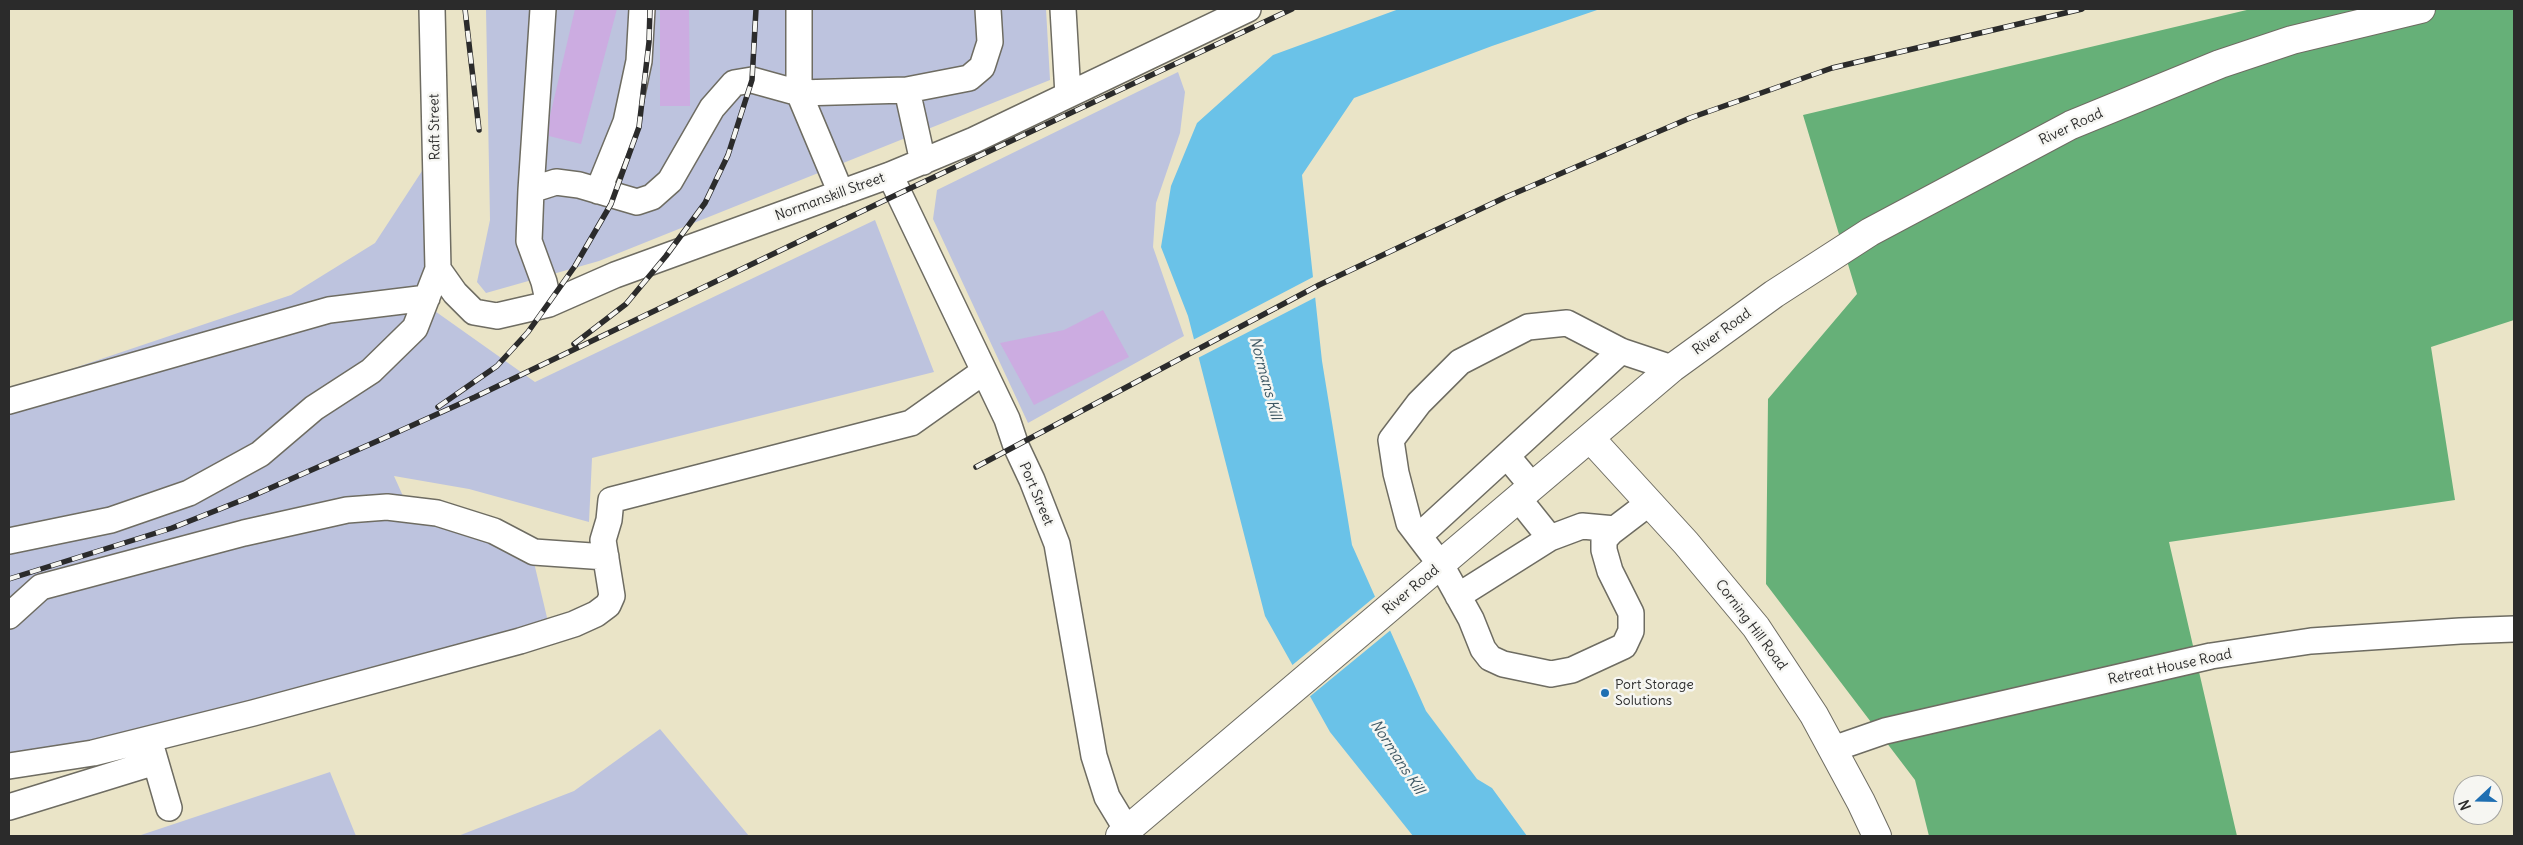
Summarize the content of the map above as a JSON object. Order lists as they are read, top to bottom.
{
  "streets": {
    "main road": ["River Road", "Corning Hill Road"],
    "street": [
      "Raft Street",
      "Normanskill Street",
      "Port Street",
      "Retreat House Road"
    ]
  },
  "crossings": [
    ["Raft Street", "Normanskill Street"],
    ["River Road", "Port Street"],
    ["River Road", "Corning Hill Road"],
    ["Normanskill Street", "Port Street"],
    ["Corning Hill Road", "Retreat House Road"]
  ],
  "water": ["Normans Kill"],
  "places": ["Port Storage Solutions"],
  "north": "left"
}
